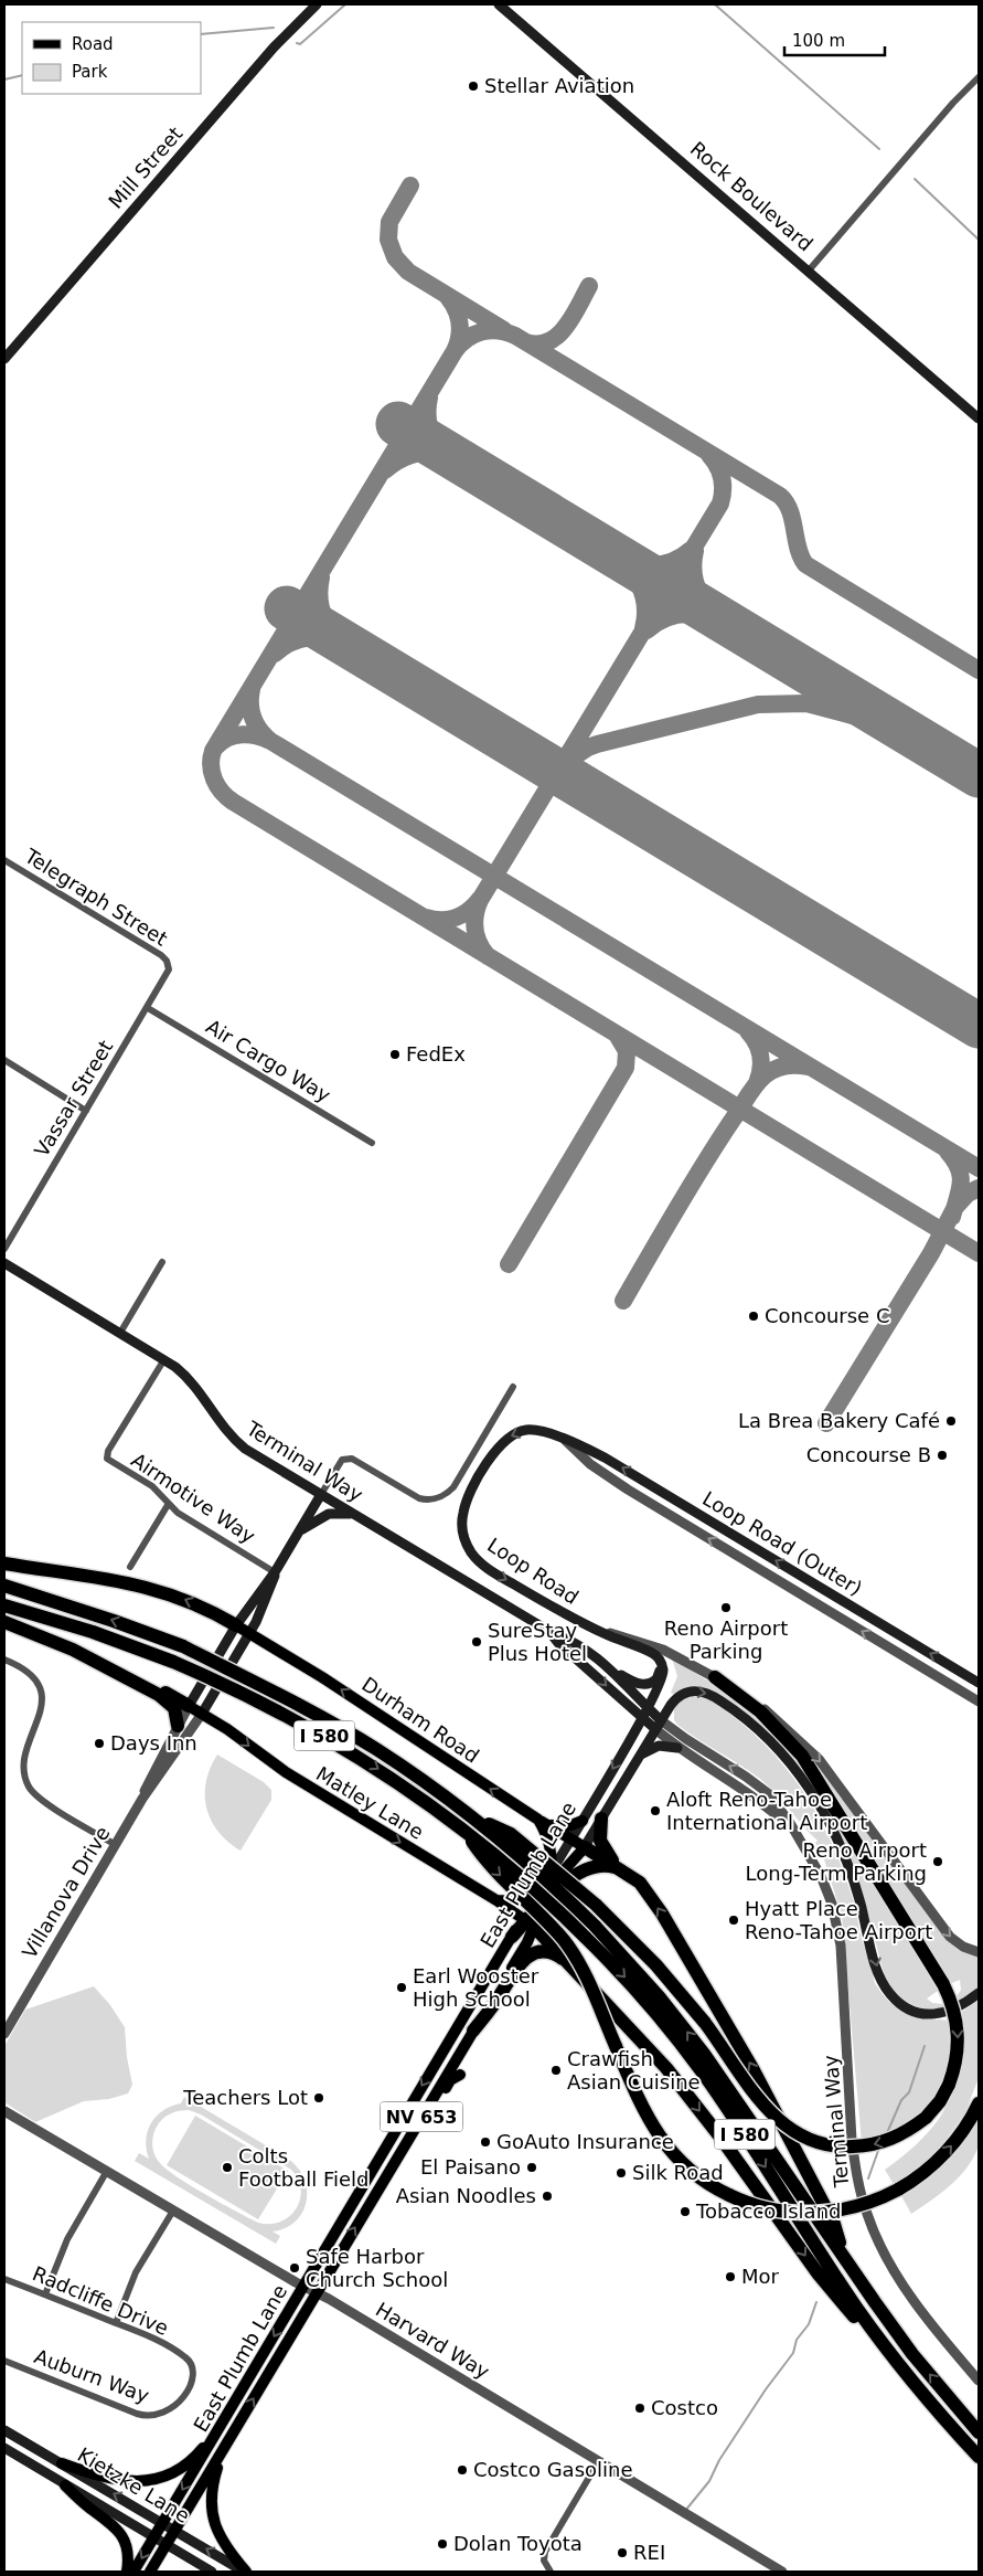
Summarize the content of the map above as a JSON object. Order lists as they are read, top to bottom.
{
  "streets": {
    "highway": ["I 580"],
    "main road": [
      "Mill Street",
      "Rock Boulevard",
      "Terminal Way",
      "Loop Road (Outer)",
      "Loop Road",
      "Durham Road",
      "Matley Lane",
      "East Plumb Lane",
      "Villanova Drive",
      "NV 653",
      "Kietzke Lane"
    ],
    "street": [
      "Telegraph Street",
      "Air Cargo Way",
      "Vassar Street",
      "Airmotive Way",
      "Radcliffe Drive",
      "Harvard Way",
      "Auburn Way"
    ]
  },
  "crossings": [
    ["Telegraph Street", "Vassar Street"],
    ["Air Cargo Way", "Vassar Street"],
    ["Terminal Way", "Airmotive Way"],
    ["Terminal Way", "East Plumb Lane"],
    ["Terminal Way", "Villanova Drive"],
    ["Airmotive Way", "Villanova Drive"],
    ["Loop Road (Outer)", "Loop Road"],
    ["Durham Road", "East Plumb Lane"],
    ["Durham Road", "Villanova Drive"],
    ["Matley Lane", "East Plumb Lane"],
    ["Matley Lane", "Villanova Drive"],
    ["East Plumb Lane", "Harvard Way"],
    ["East Plumb Lane", "Kietzke Lane"],
    ["Radcliffe Drive", "Auburn Way"]
  ],
  "one_way": ["Loop Road (Outer)", "Durham Road", "Matley Lane"],
  "places": [
    "Stellar Aviation",
    "FedEx",
    "Concourse C",
    "La Brea Bakery Café",
    "Concourse B",
    "Reno Airport Parking",
    "SureStay Plus Hotel",
    "Days Inn",
    "Aloft Reno-Tahoe International Airport",
    "Reno Airport Long-Term Parking",
    "Hyatt Place Reno-Tahoe Airport",
    "Earl Wooster High School",
    "Crawfish Asian Cuisine",
    "Teachers Lot",
    "GoAuto Insurance",
    "Colts Football Field",
    "El Paisano",
    "Silk Road",
    "Asian Noodles",
    "Tobacco Island",
    "Safe Harbor Church School",
    "Mor",
    "Costco",
    "Costco Gasoline",
    "Dolan Toyota",
    "REI"
  ],
  "legend": ["Road", "Park"],
  "scale_bar": "100 m"
}
